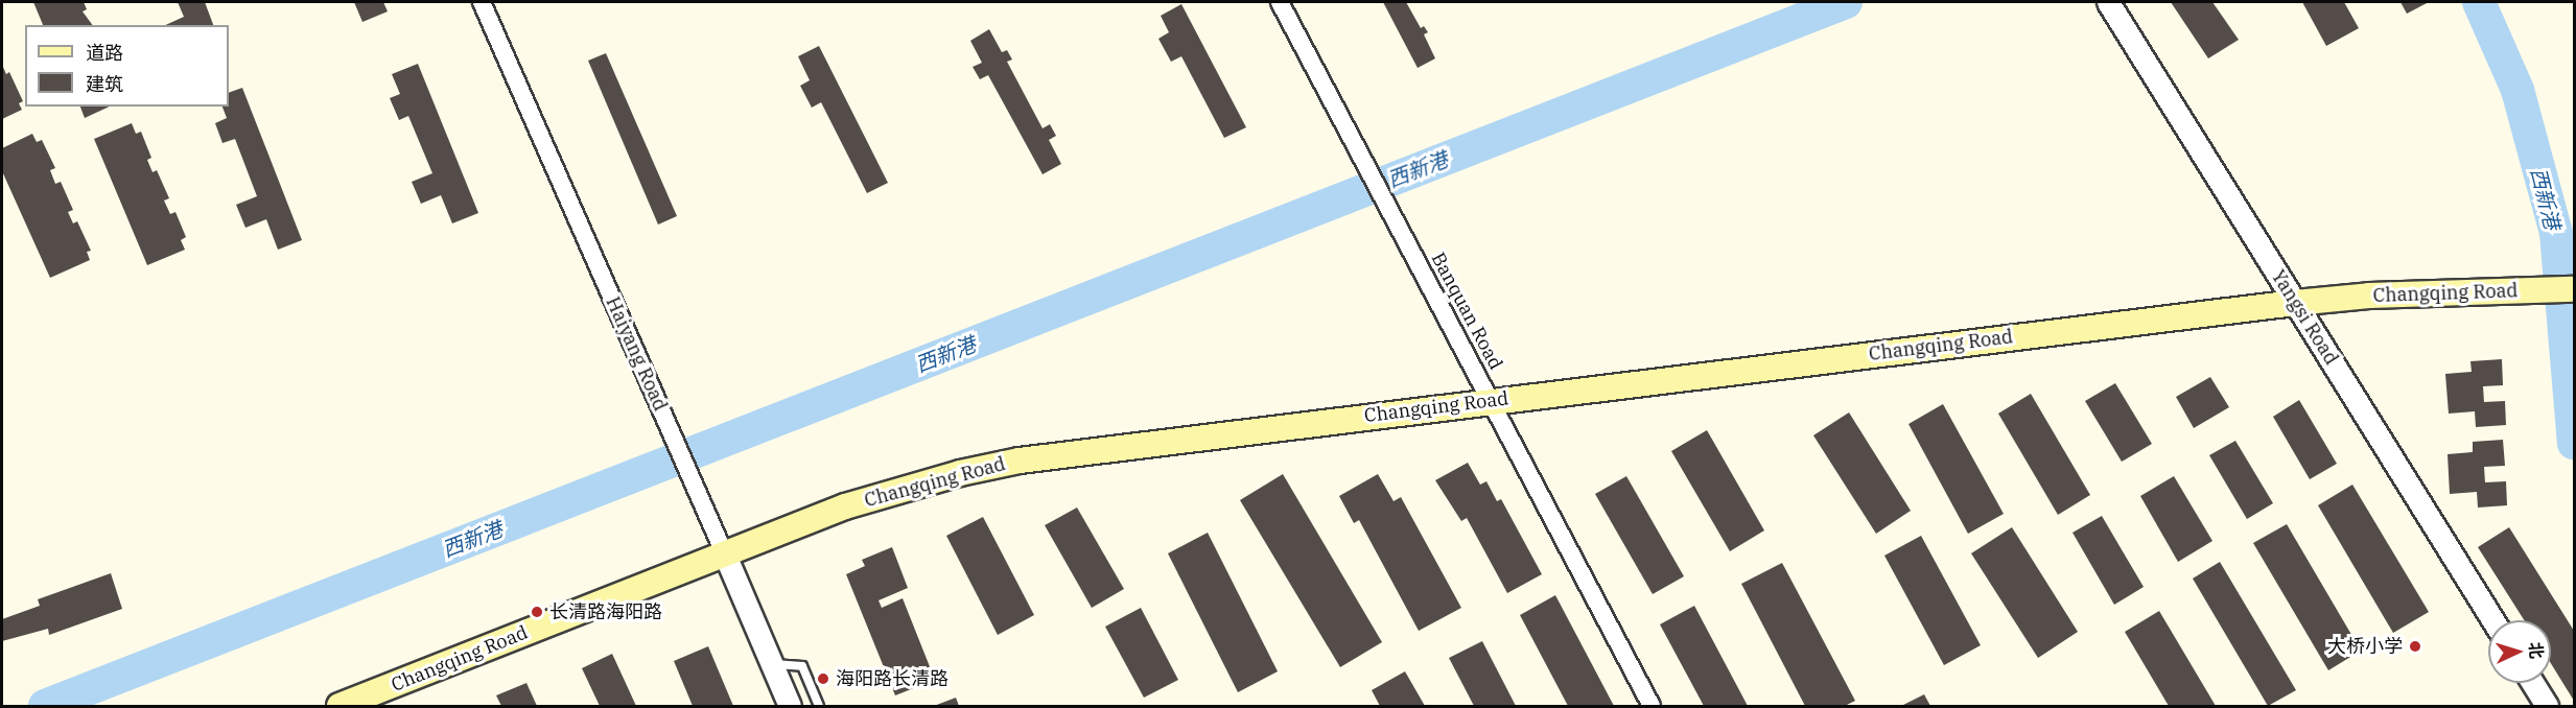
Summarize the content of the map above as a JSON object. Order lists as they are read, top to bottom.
{
  "streets": {
    "main road": ["Changqing Road"],
    "street": ["Banquan Road", "Yangsi Road", "Haiyang Road"]
  },
  "crossings": [
    ["Changqing Road", "Banquan Road"],
    ["Changqing Road", "Yangsi Road"],
    ["Changqing Road", "Haiyang Road"]
  ],
  "water": ["西新港"],
  "places": ["长清路海阳路", "大桥小学", "海阳路长清路"],
  "legend": ["道路", "建筑"],
  "north": "right"
}
